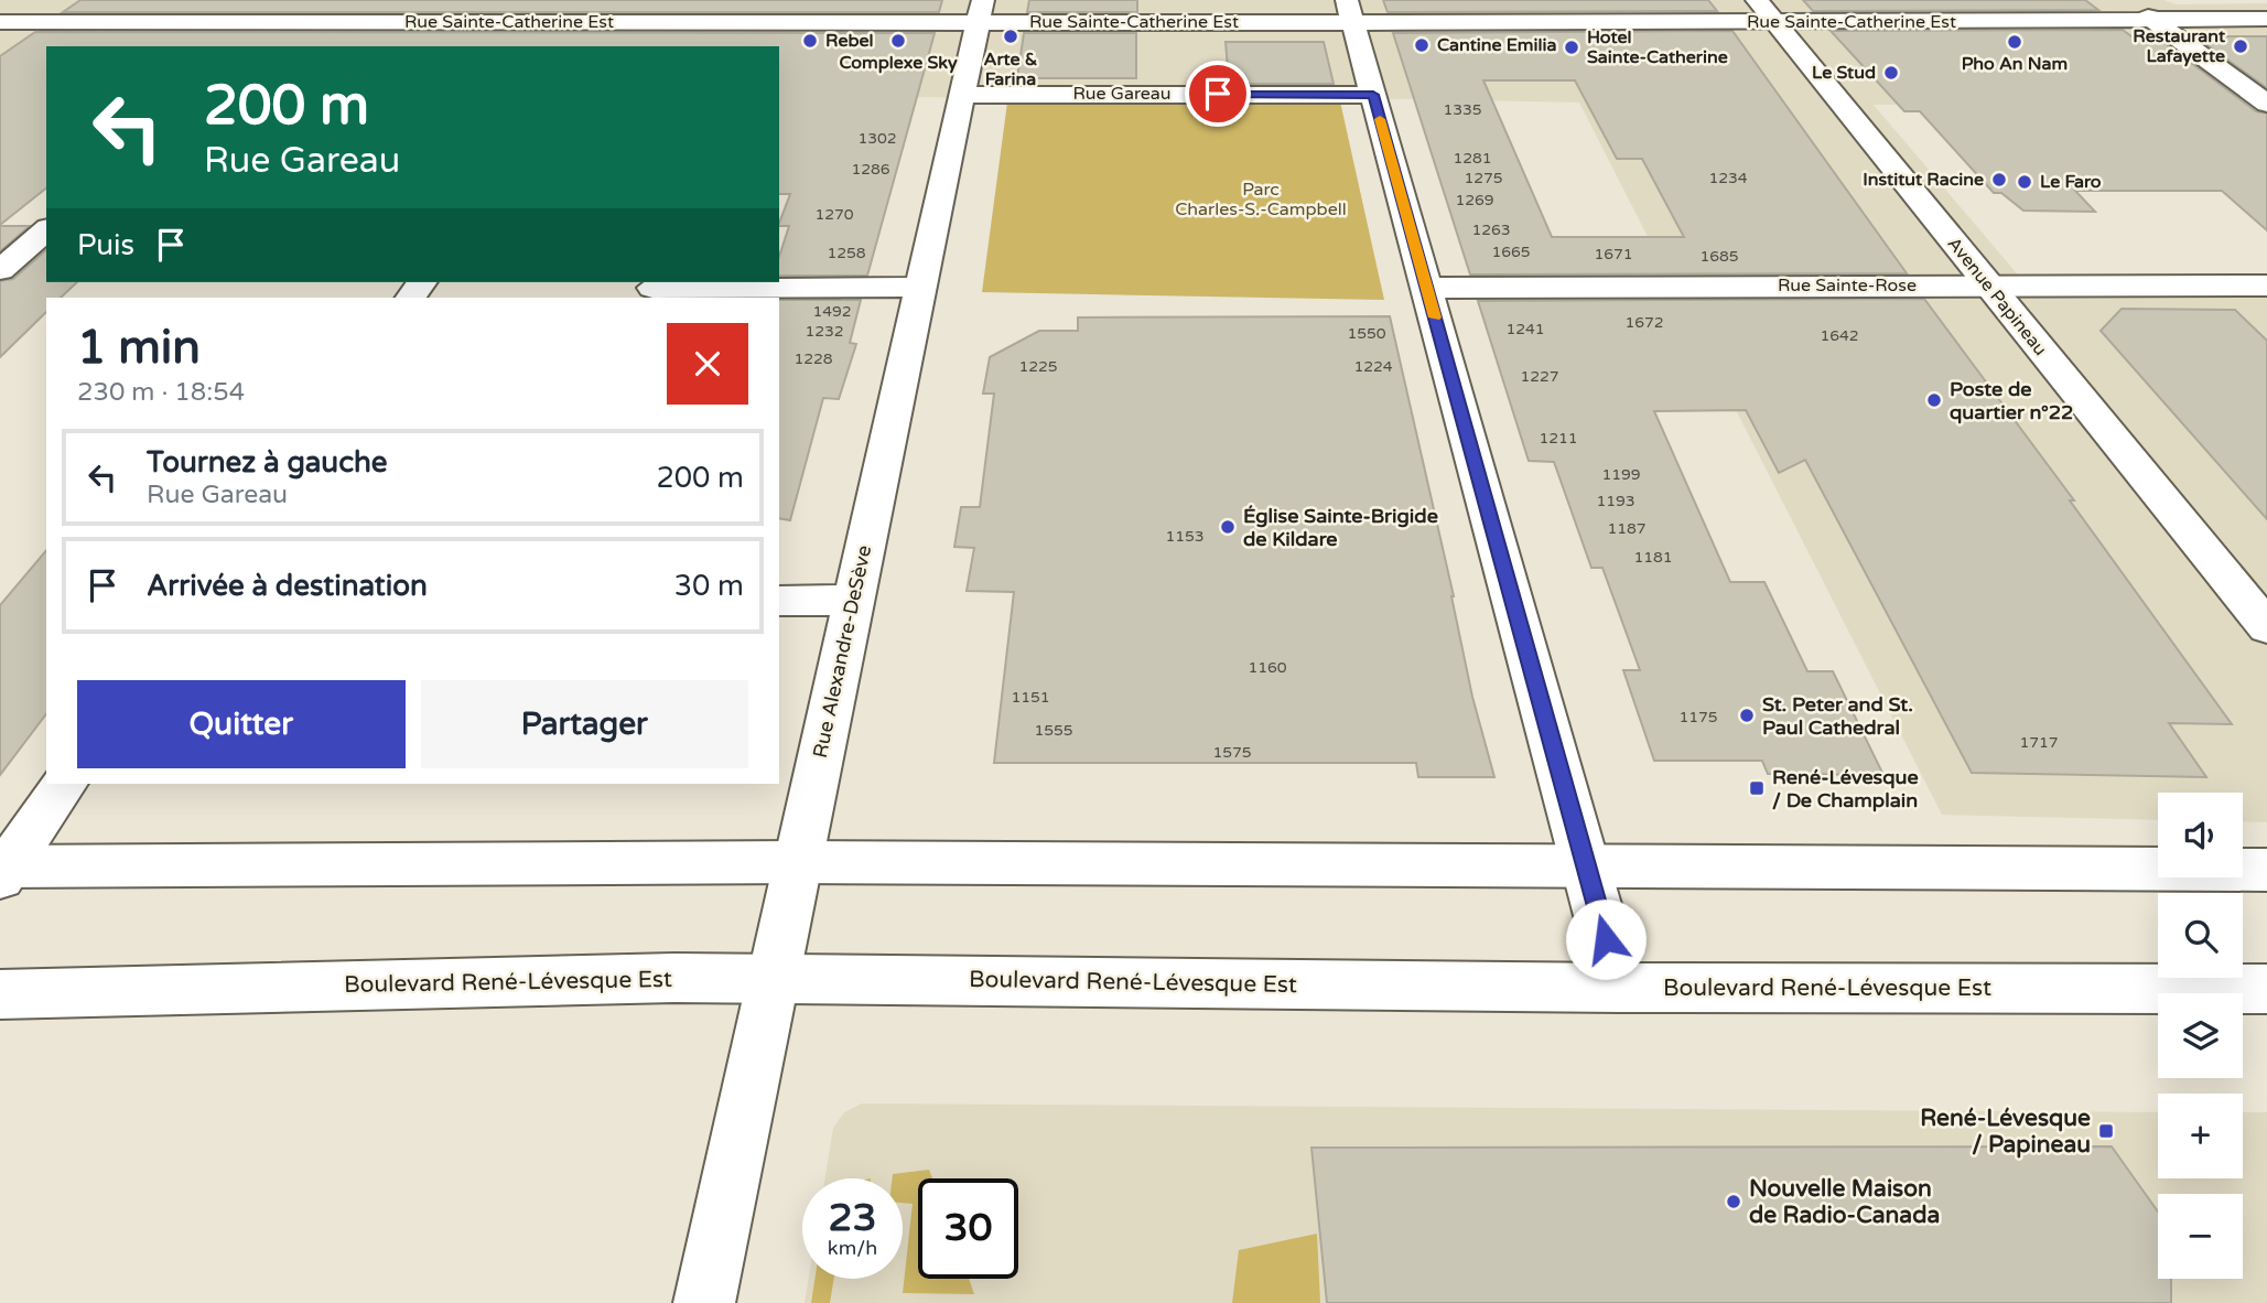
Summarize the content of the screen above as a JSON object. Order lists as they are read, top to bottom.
{
  "streets": {
    "street": [
      "Rue Sainte-Catherine Est",
      "Rue Gareau",
      "Rue Sainte-Rose",
      "Avenue Papineau",
      "Rue Alexandre-DeSève",
      "Boulevard René-Lévesque Est"
    ]
  },
  "crossings": [
    ["Rue Sainte-Catherine Est", "Avenue Papineau"],
    ["Rue Sainte-Catherine Est", "Rue Alexandre-DeSève"],
    ["Rue Gareau", "Rue Alexandre-DeSève"],
    ["Rue Sainte-Rose", "Avenue Papineau"],
    ["Rue Alexandre-DeSève", "Boulevard René-Lévesque Est"]
  ],
  "parks": ["Parc Charles-S.-Campbell"],
  "places": {
    "other": [
      "Arte & Farina",
      "Rebel",
      "Complexe Sky",
      "Pho An Nam",
      "Cantine Emilia",
      "Restaurant Lafayette",
      "Hotel Sainte-Catherine",
      "Le Stud",
      "Institut Racine",
      "Le Faro",
      "Poste de quartier n°22",
      "Église Sainte-Brigide de Kildare",
      "St. Peter and St. Paul Cathedral",
      "Nouvelle Maison de Radio-Canada"
    ],
    "transit": ["René-Lévesque / De Champlain", "René-Lévesque / Papineau"]
  },
  "house_numbers": [
    "1335",
    "1302",
    "1281",
    "1286",
    "1275",
    "1234",
    "1269",
    "1270",
    "1263",
    "1665",
    "1258",
    "1671",
    "1685",
    "1492",
    "1672",
    "1241",
    "1232",
    "1550",
    "1642",
    "1228",
    "1225",
    "1224",
    "1227",
    "1211",
    "1199",
    "1193",
    "1187",
    "1153",
    "1181",
    "1160",
    "1151",
    "1175",
    "1555",
    "1717",
    "1575"
  ],
  "page": {
    "turn": ["200 m", "Rue Gareau"],
    "then": "Puis",
    "heading": ["1 min", "230 m · 18:54"],
    "list": [
      {
        "name": "Tournez à gauche",
        "note": "Rue Gareau",
        "value": "200 m"
      },
      {
        "name": "Arrivée à destination",
        "value": "30 m"
      }
    ],
    "buttons": ["Quitter", "Partager"],
    "map_buttons": ["+", "−"],
    "speed": "23 km/h",
    "limit": "30"
  }
}
